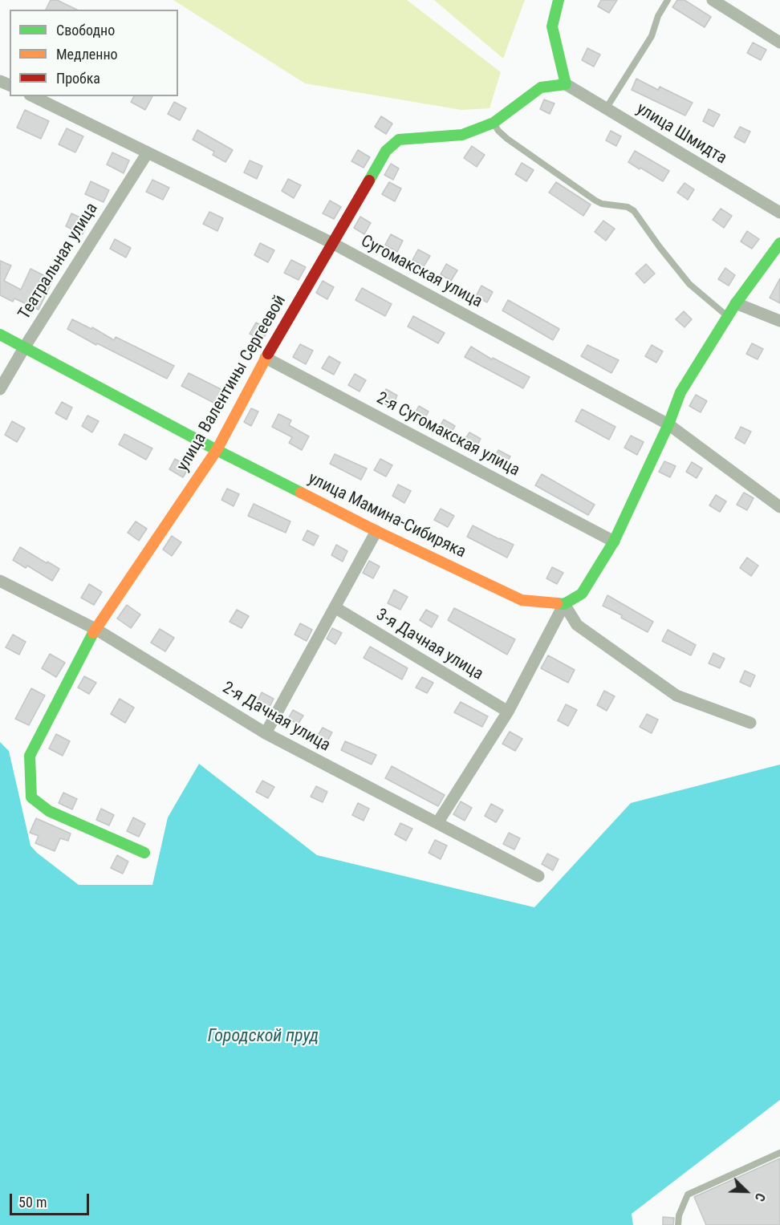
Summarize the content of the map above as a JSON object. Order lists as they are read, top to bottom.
{
  "streets": {
    "street": [
      "улица Шмидта",
      "Театральная улица",
      "Сугомакская улица",
      "улица Валентины Сергеевой",
      "2-я Сугомакская улица",
      "улица Мамина-Сибиряка",
      "3-я Дачная улица",
      "2-я Дачная улица"
    ]
  },
  "crossings": [
    ["улица Шмидта", "улица Валентины Сергеевой"],
    ["Театральная улица", "Сугомакская улица"],
    ["Театральная улица", "улица Мамина-Сибиряка"],
    ["Сугомакская улица", "улица Валентины Сергеевой"],
    ["улица Валентины Сергеевой", "2-я Сугомакская улица"],
    ["улица Валентины Сергеевой", "улица Мамина-Сибиряка"],
    ["улица Валентины Сергеевой", "2-я Дачная улица"]
  ],
  "water": ["Городской пруд"],
  "legend": ["Свободно", "Медленно", "Пробка"],
  "scale_bar": "50 m",
  "north": "bottom right"
}
